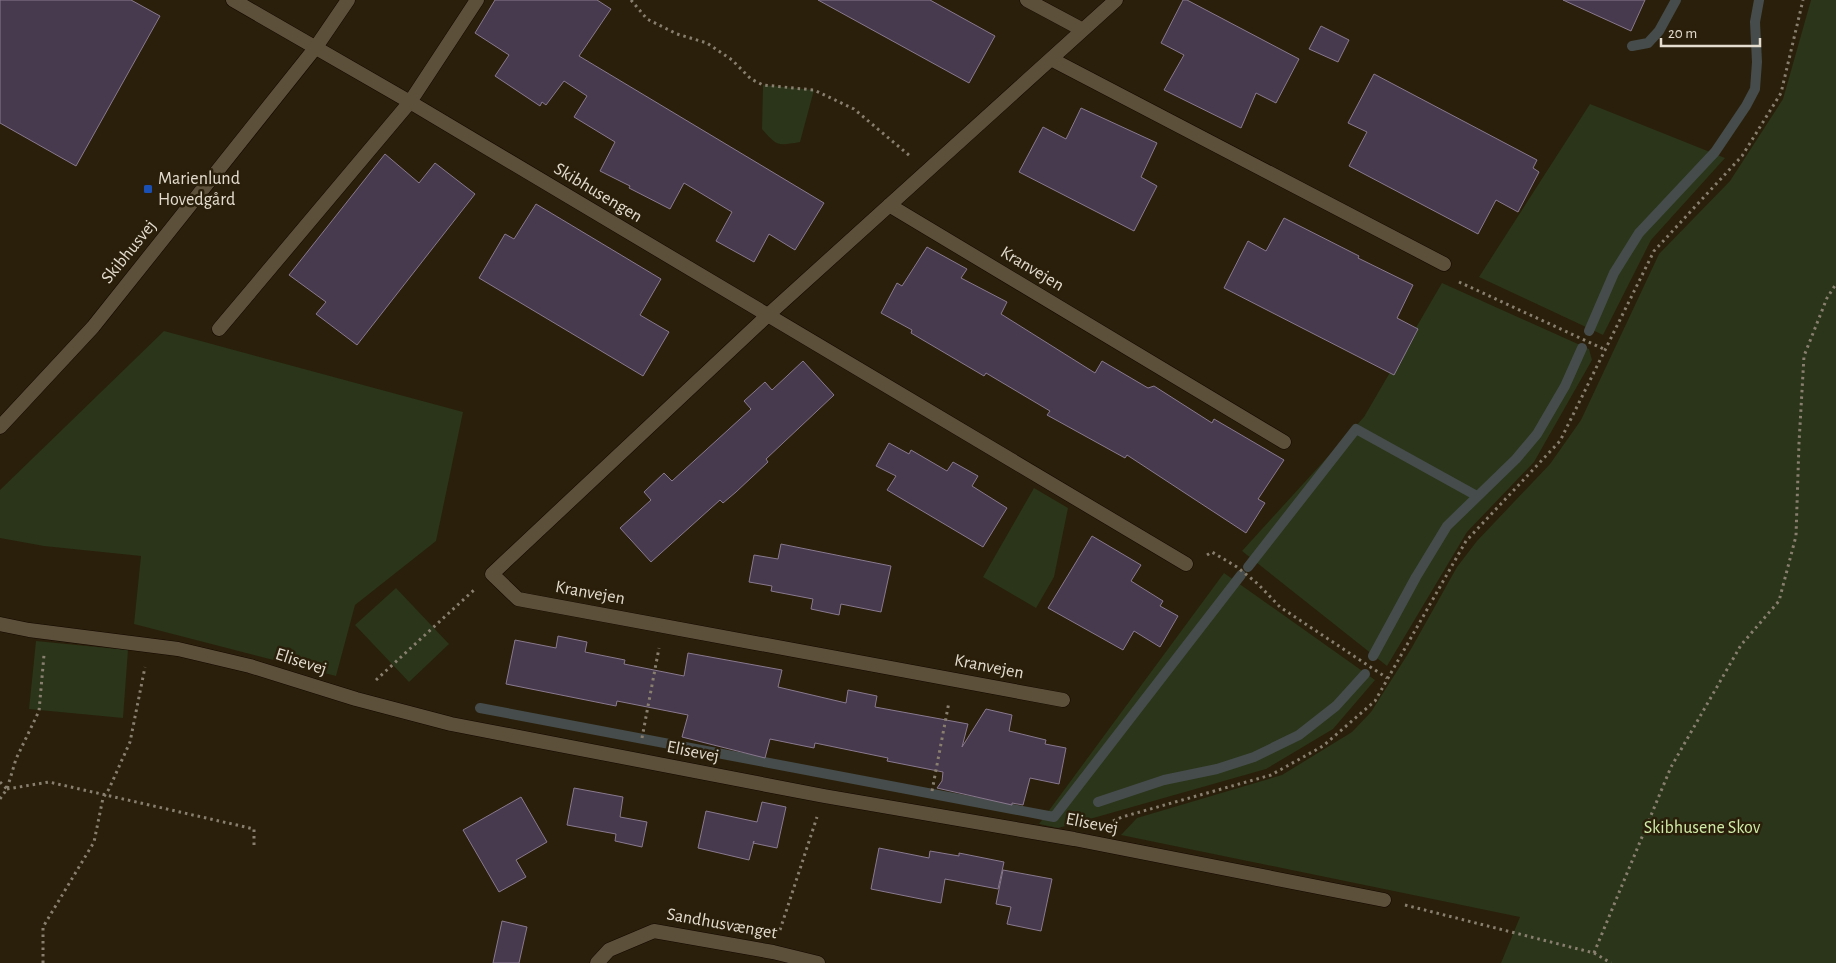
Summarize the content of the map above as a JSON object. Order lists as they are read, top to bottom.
{
  "streets": {
    "street": [
      "Skibhusengen",
      "Skibhusvej",
      "Kranvejen",
      "Elisevej",
      "Sandhusvænget"
    ]
  },
  "crossings": [
    ["Skibhusengen", "Skibhusvej"]
  ],
  "parks": ["Skibhusene Skov"],
  "places": {
    "transit": ["Marienlund Hovedgård"]
  },
  "scale_bar": "20 m"
}
